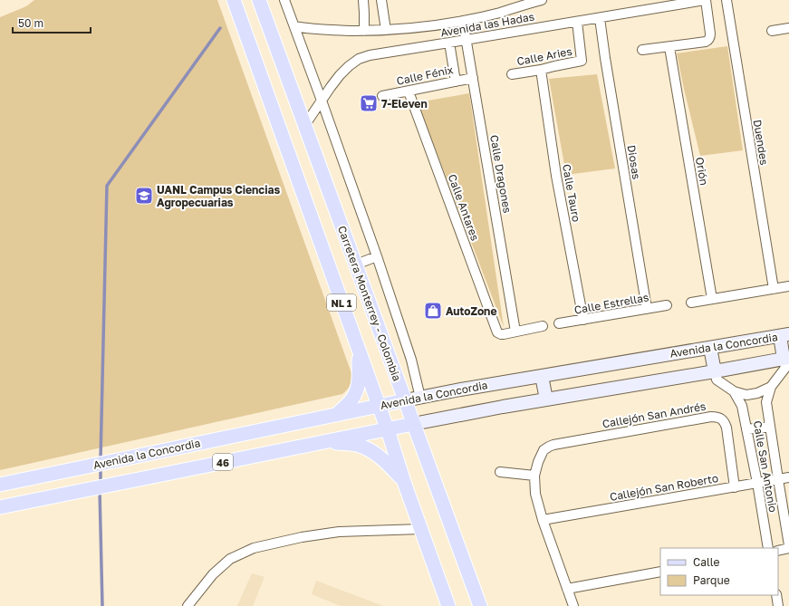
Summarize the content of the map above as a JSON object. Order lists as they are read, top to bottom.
{
  "streets": {
    "main road": [
      "NL 1",
      "Carretera Monterrey - Colombia",
      "Avenida la Concordia",
      "46"
    ],
    "street": [
      "Avenida las Hadas",
      "Calle Aries",
      "Calle Fénix",
      "Duendes",
      "Diosas",
      "Orión",
      "Calle Dragones",
      "Calle Tauro",
      "Calle Antares",
      "Calle Estrellas",
      "Callejón San Andrés",
      "Calle San Antonio",
      "Callejón San Roberto"
    ]
  },
  "crossings": [
    ["Avenida las Hadas", "Calle Aries"],
    ["Avenida las Hadas", "Diosas"],
    ["Avenida las Hadas", "Calle Dragones"],
    ["Avenida las Hadas", "Carretera Monterrey - Colombia"],
    ["Calle Aries", "Calle Tauro"],
    ["Calle Fénix", "Calle Dragones"],
    ["Calle Fénix", "Calle Antares"],
    ["Diosas", "Calle Estrellas"],
    ["Calle Dragones", "Calle Antares"],
    ["Calle Tauro", "Calle Estrellas"],
    ["NL 1", "Avenida la Concordia"],
    ["Carretera Monterrey - Colombia", "Avenida la Concordia"],
    ["Avenida la Concordia", "Calle San Antonio"],
    ["Callejón San Andrés", "Callejón San Roberto"],
    ["Calle San Antonio", "Callejón San Roberto"]
  ],
  "places": {
    "supermarket": ["7-Eleven"],
    "school or university": ["UANL Campus Ciencias Agropecuarias"],
    "shop": ["AutoZone"]
  },
  "legend": ["Calle", "Parque"],
  "scale_bar": "50 m"
}
